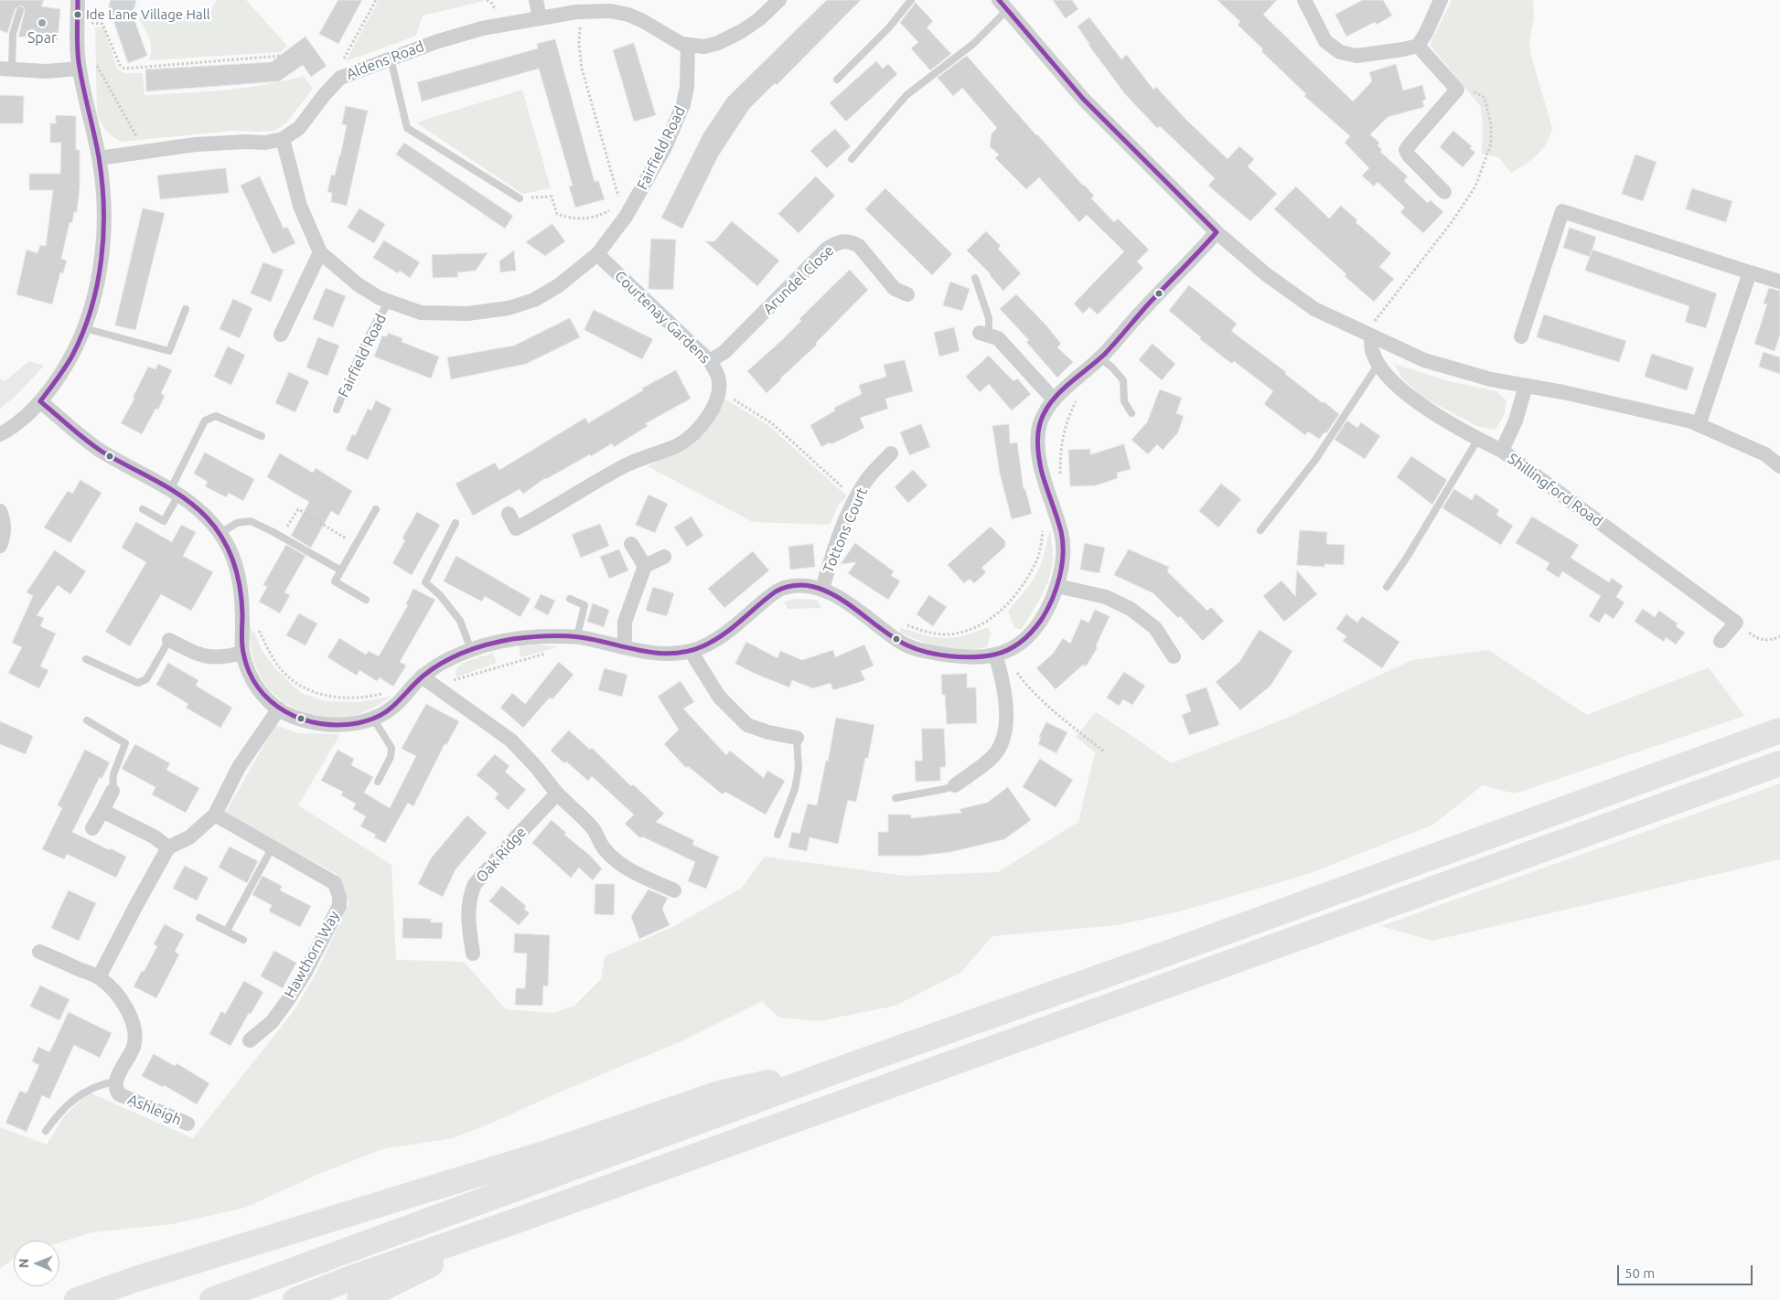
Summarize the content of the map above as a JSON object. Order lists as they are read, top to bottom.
{
  "streets": {
    "street": [
      "Aldens Road",
      "Fairfield Road",
      "Arundel Close",
      "Courtenay Gardens",
      "Shillingford Road",
      "Tottons Court",
      "Oak Ridge",
      "Hawthorn Way",
      "Ashleigh"
    ]
  },
  "crossings": [
    ["Aldens Road", "Fairfield Road"],
    ["Fairfield Road", "Courtenay Gardens"],
    ["Arundel Close", "Courtenay Gardens"]
  ],
  "places": ["Ide Lane Village Hall", "Spar"],
  "scale_bar": "50 m",
  "north": "left"
}
